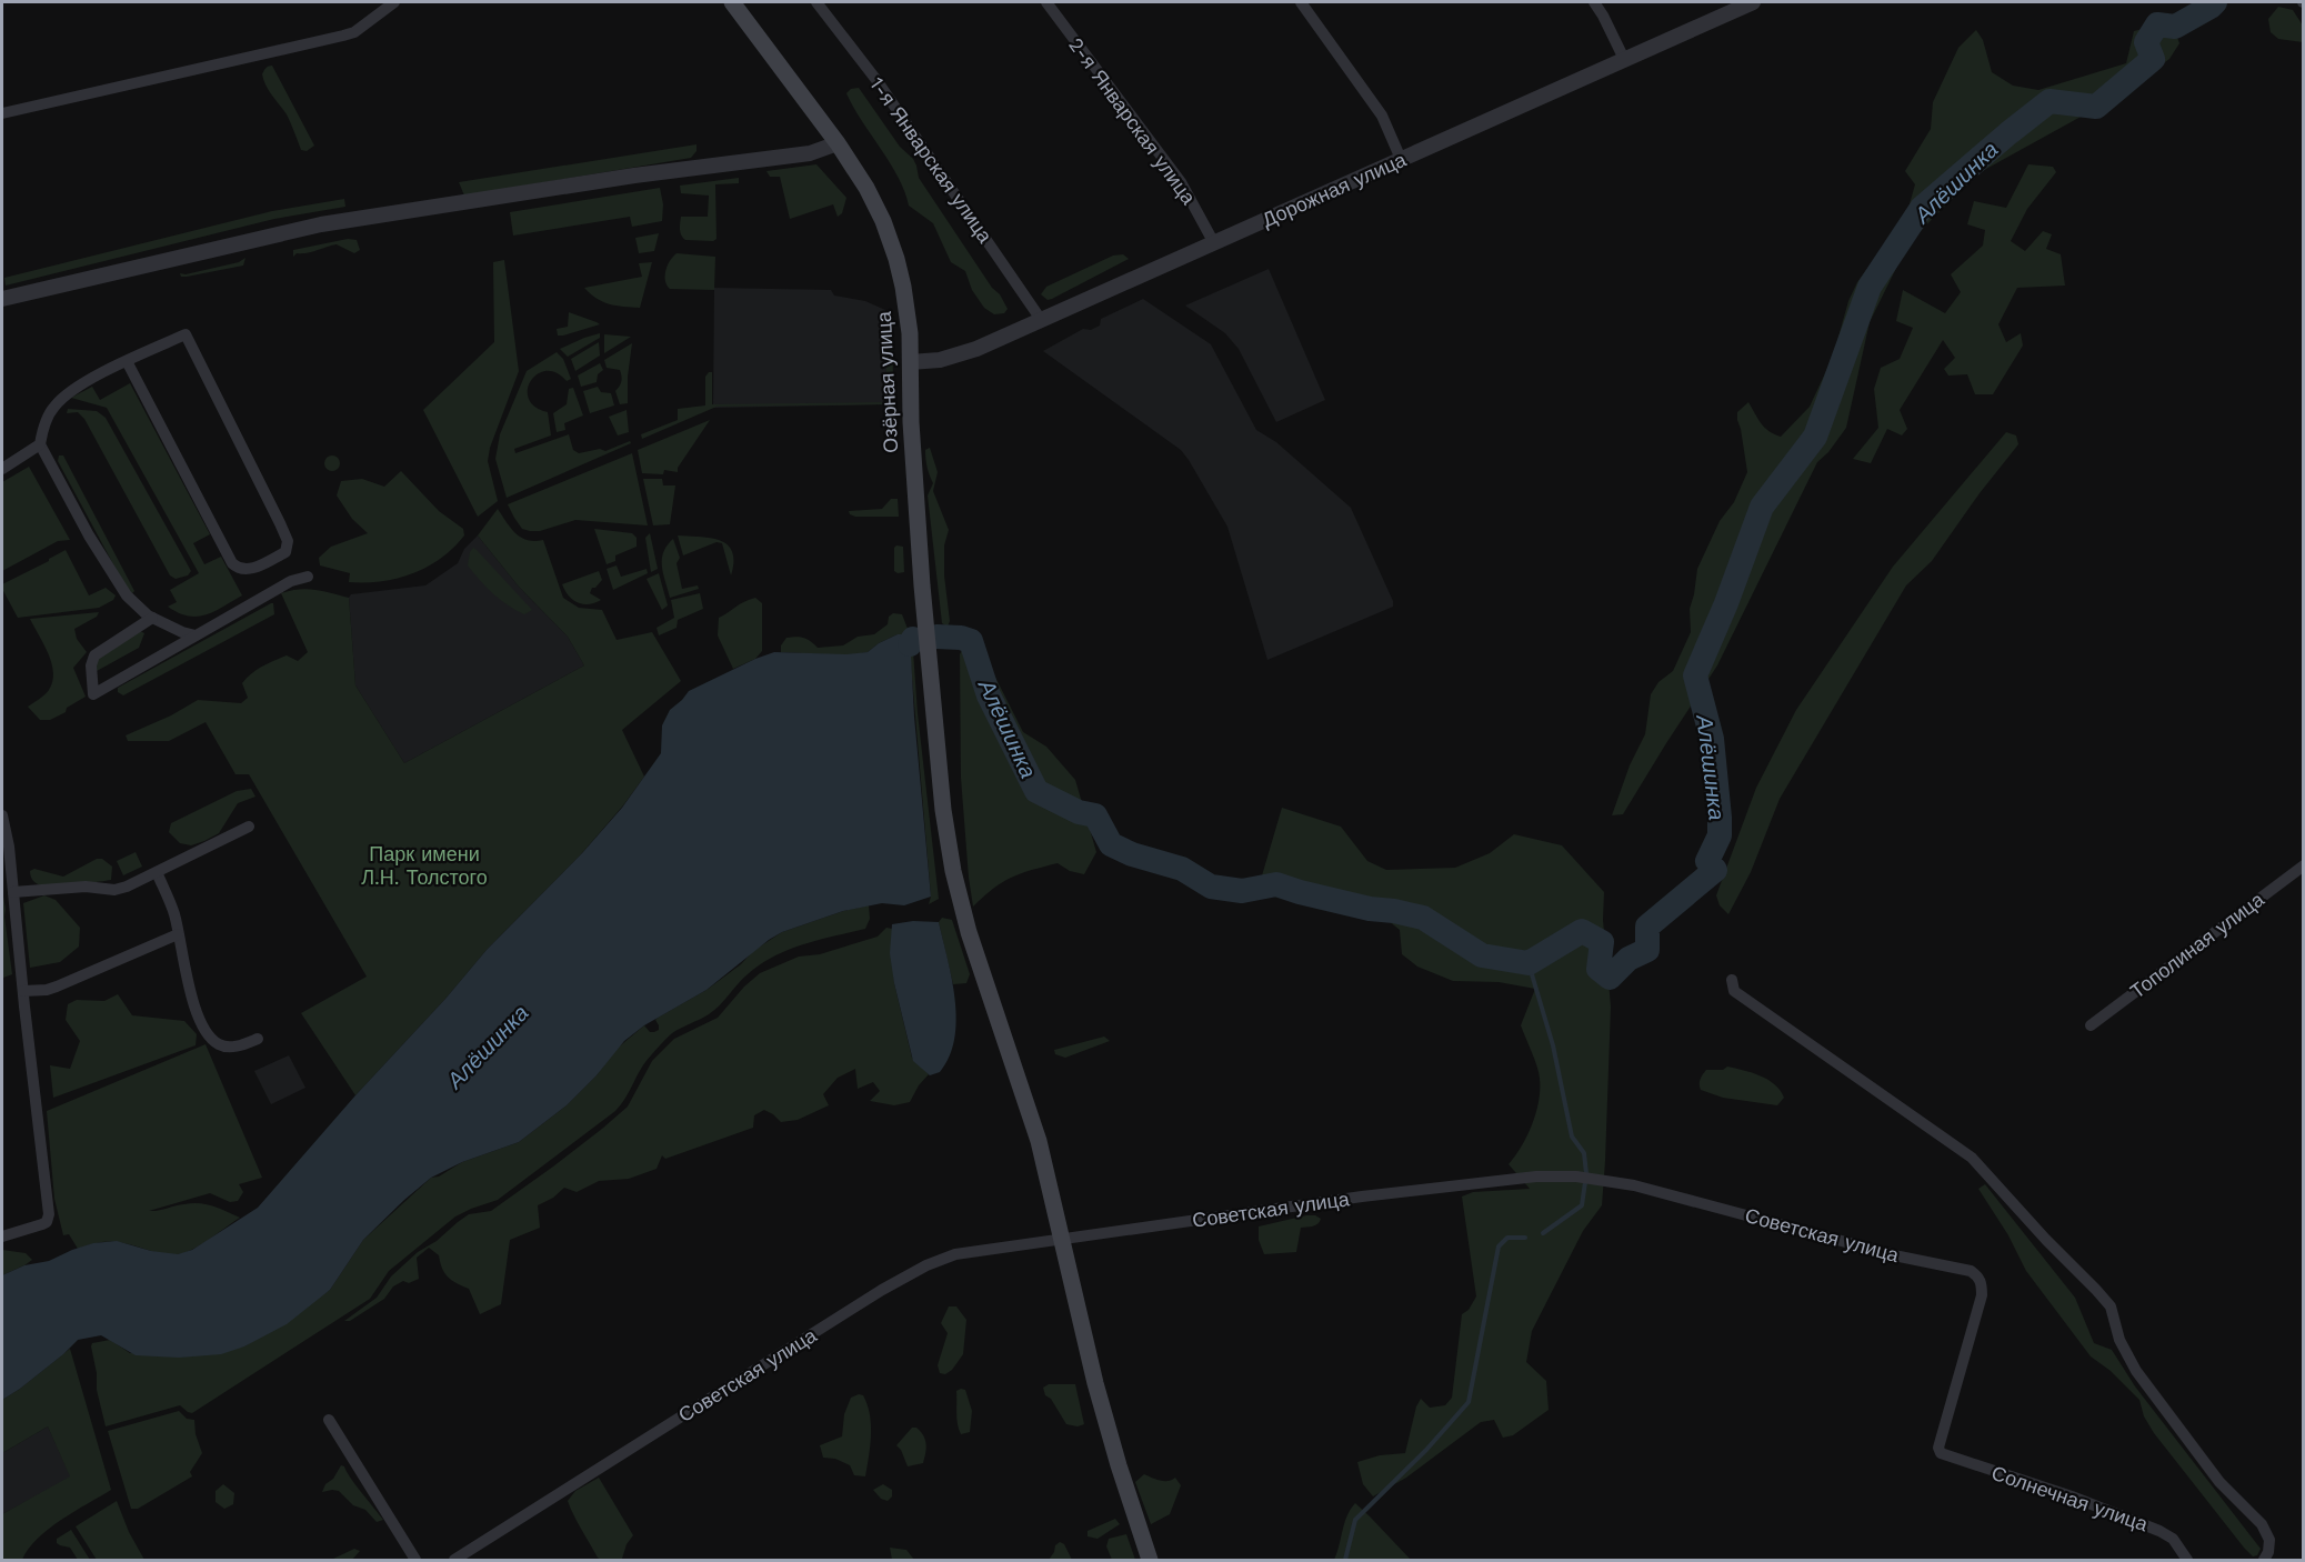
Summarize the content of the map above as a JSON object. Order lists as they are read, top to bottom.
{
  "streets": {
    "main road": ["Озёрная улица"],
    "street": [
      "2-я Январская улица",
      "1-я Январская улица",
      "Дорожная улица",
      "Тополиная улица",
      "Советская улица",
      "Солнечная улица"
    ]
  },
  "crossings": [
    ["2-я Январская улица", "Дорожная улица"],
    ["1-я Январская улица", "Дорожная улица"],
    ["Дорожная улица", "Озёрная улица"],
    ["Озёрная улица", "Советская улица"],
    ["Советская улица", "Солнечная улица"]
  ],
  "water": ["Алёшинка"],
  "parks": ["Парк имени Л.Н. Толстого"]
}
